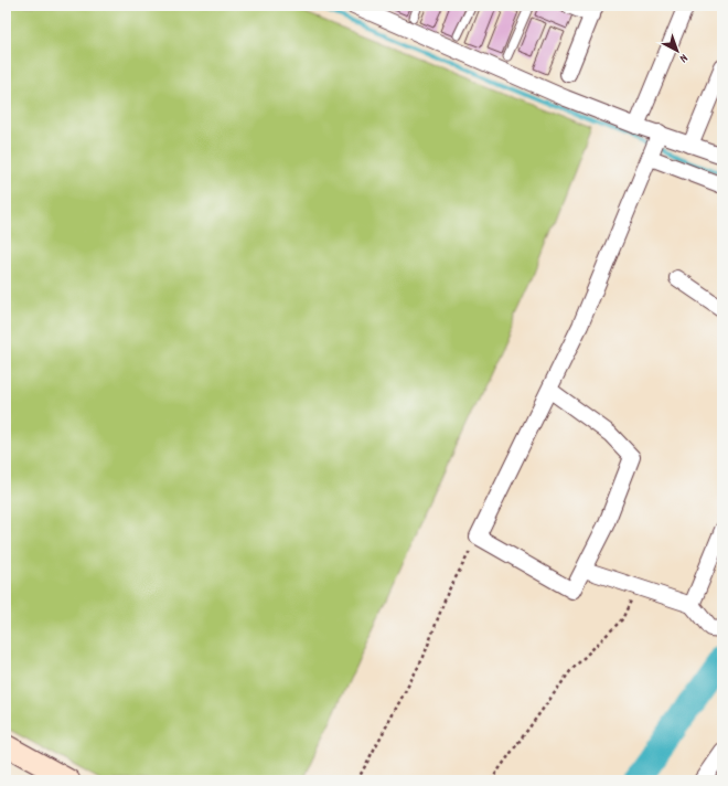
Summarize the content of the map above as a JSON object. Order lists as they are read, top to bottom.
{
  "north": "bottom right"
}
